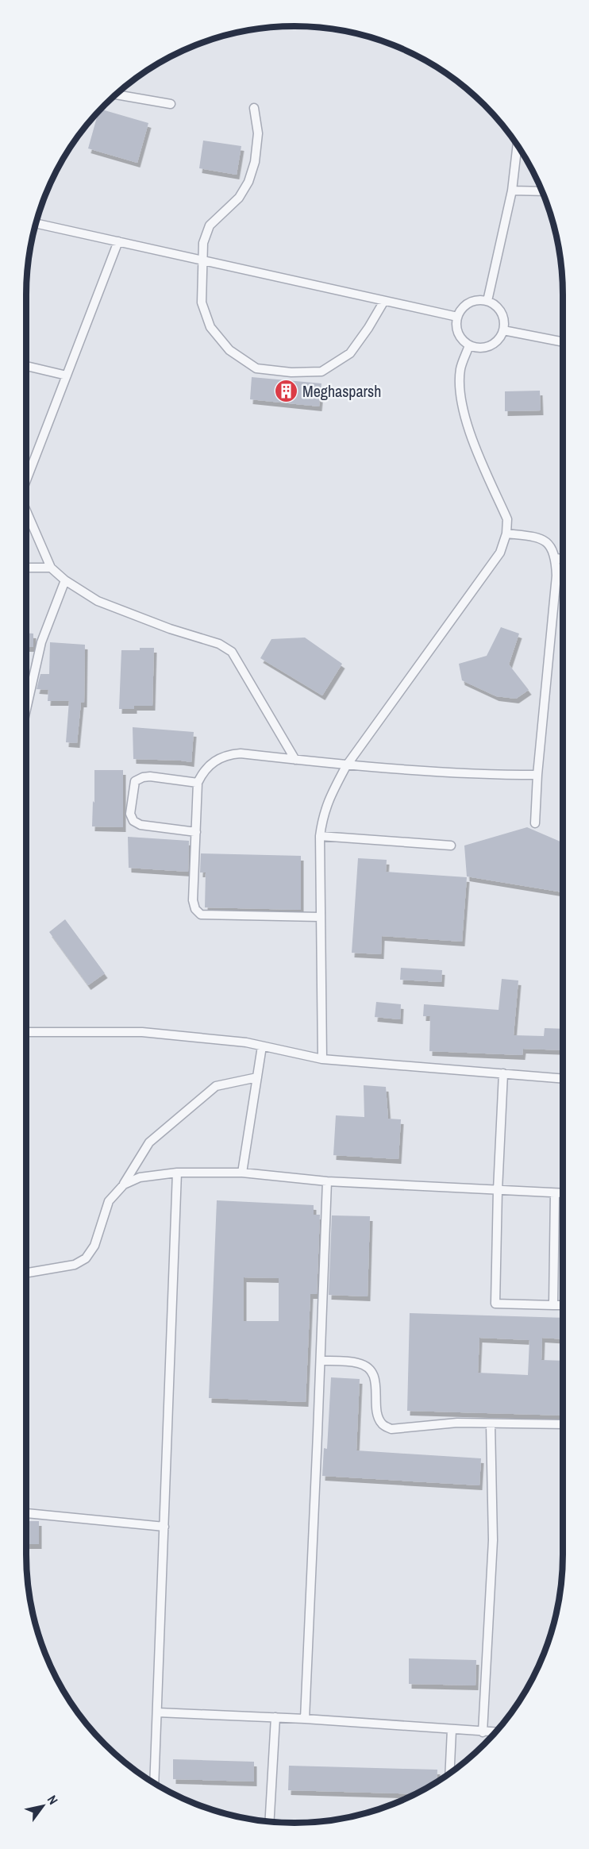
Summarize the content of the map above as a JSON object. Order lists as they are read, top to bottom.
{
  "places": {
    "building": ["Meghasparsh"]
  },
  "north": "top right"
}
